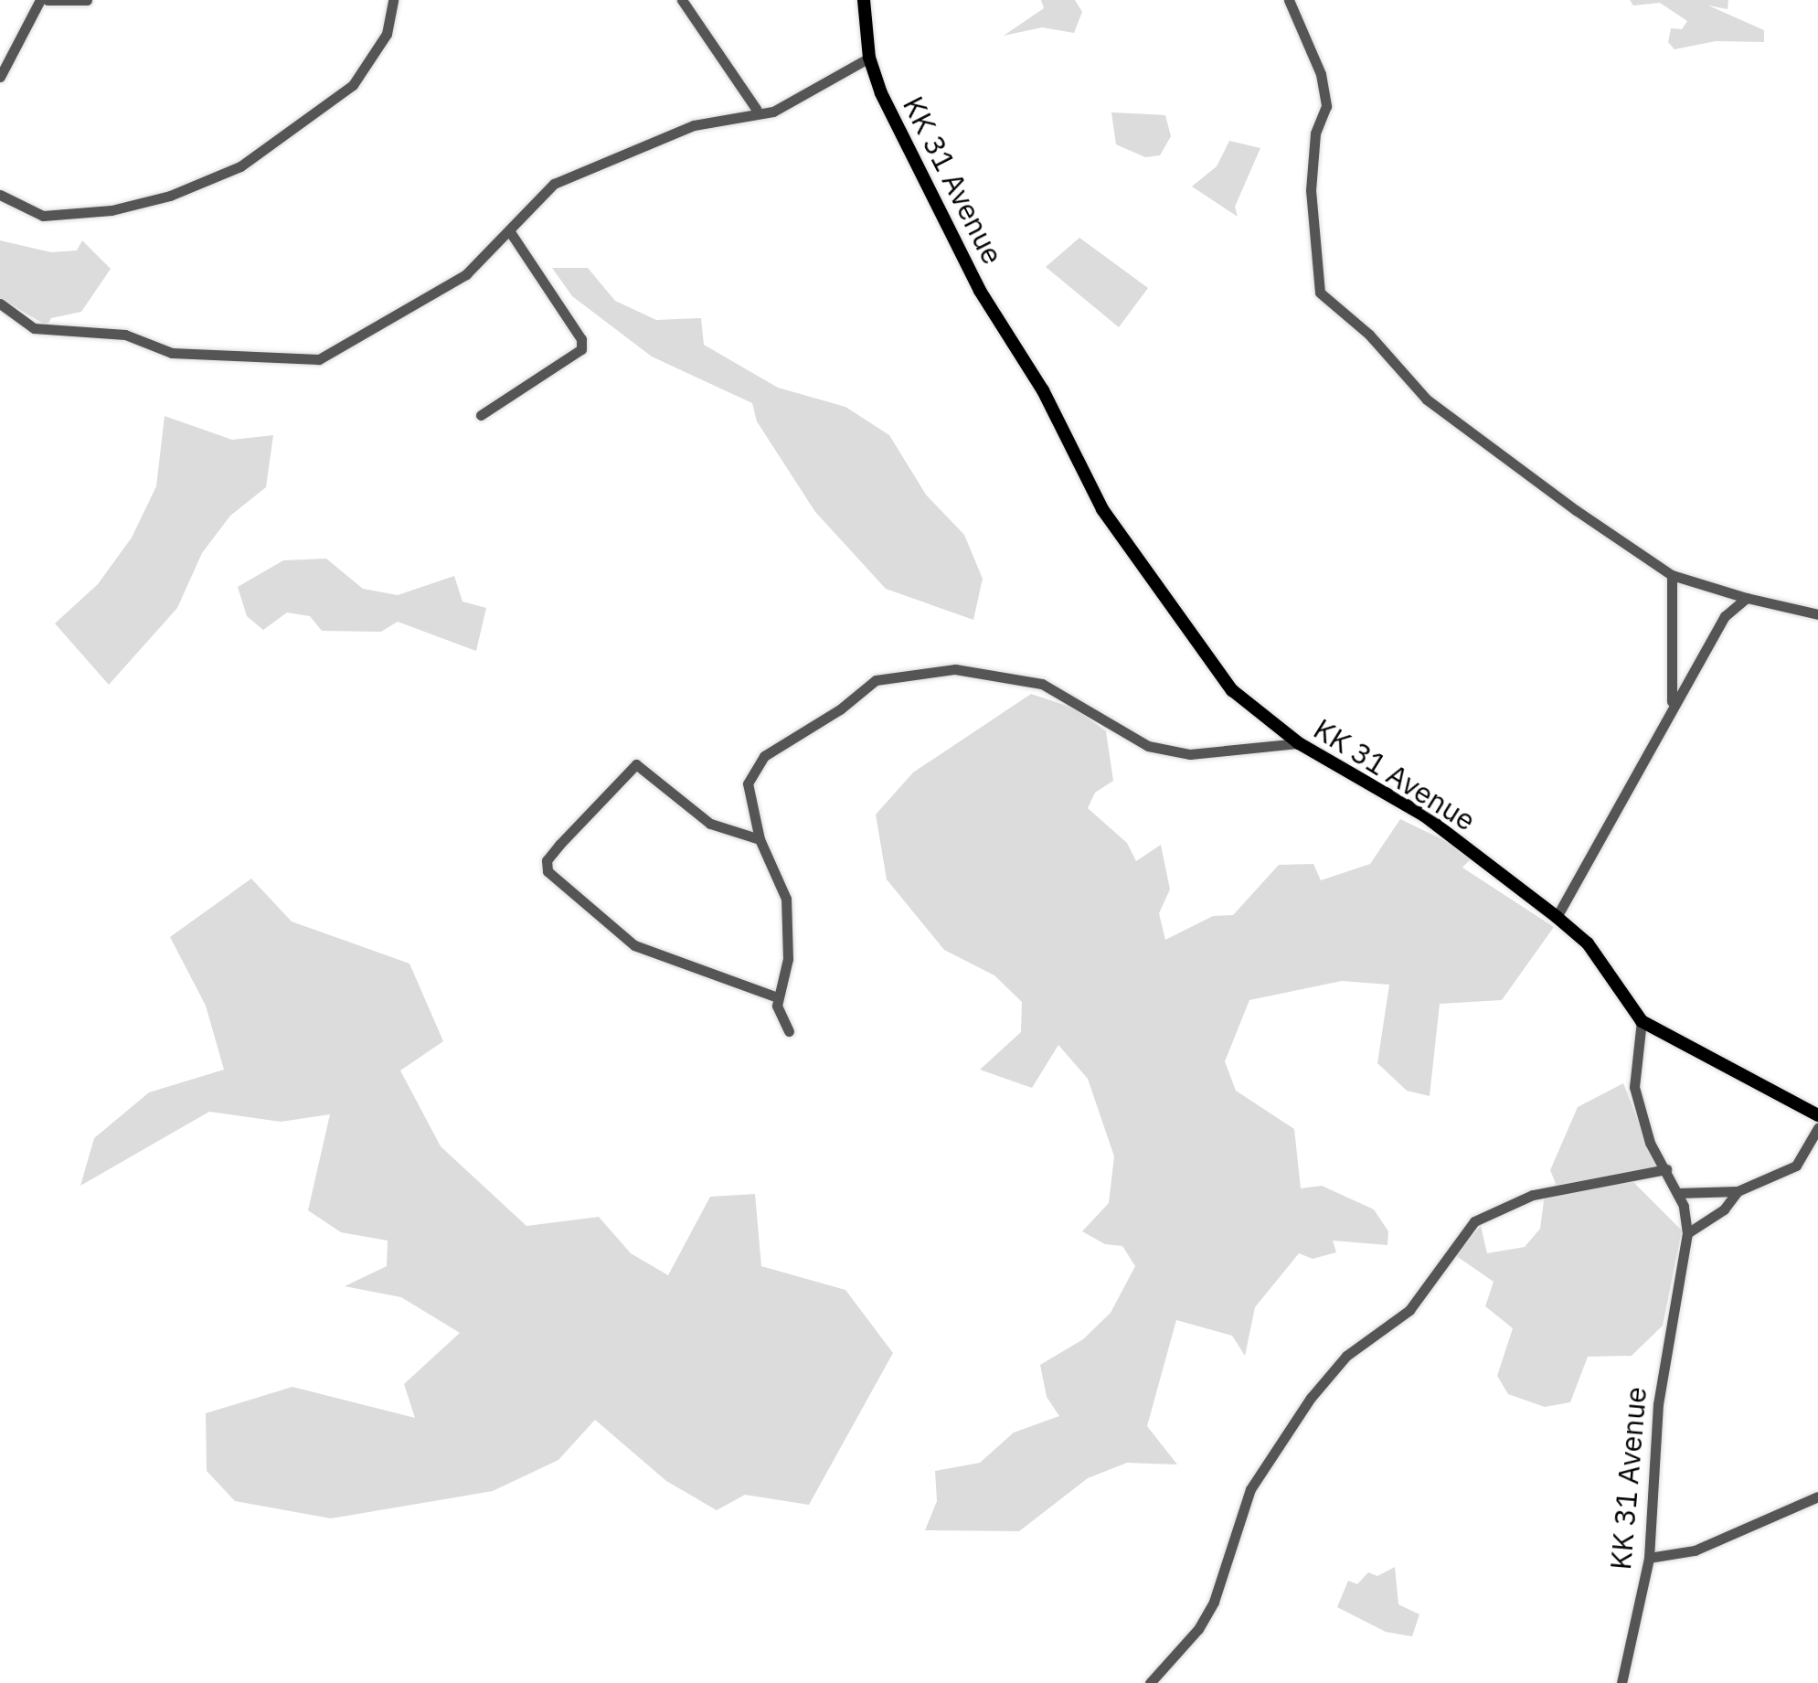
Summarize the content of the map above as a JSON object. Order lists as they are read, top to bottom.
{
  "streets": {
    "main road": ["KK 31 Avenue"]
  }
}
